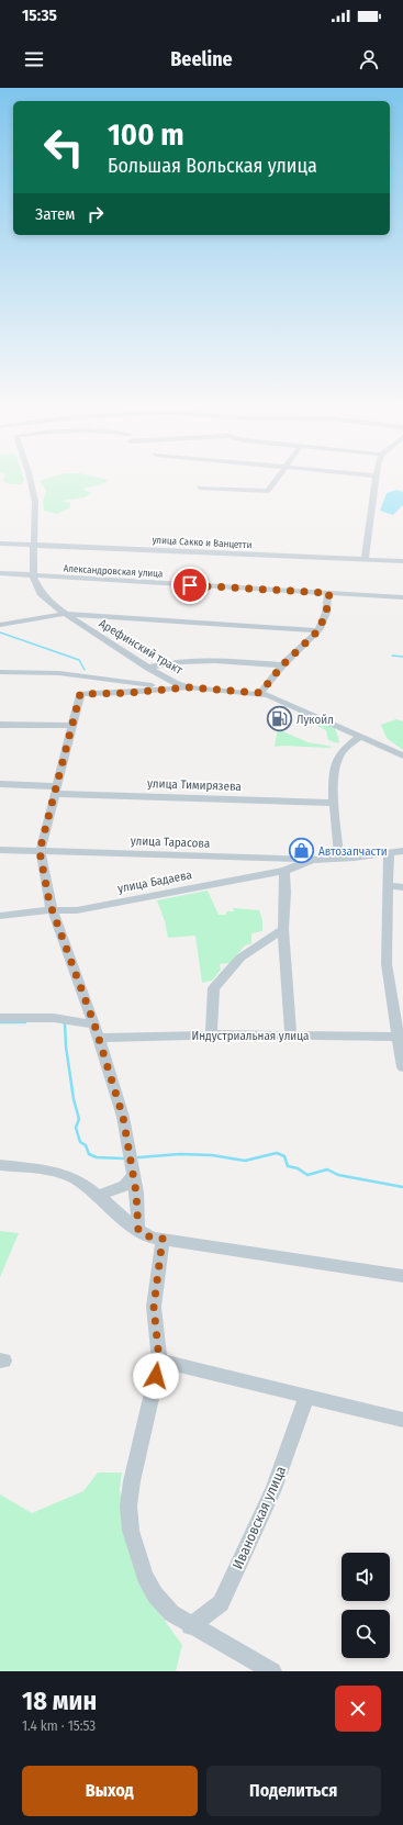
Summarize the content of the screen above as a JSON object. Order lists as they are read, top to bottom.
{
  "streets": {
    "street": [
      "улица Сакко и Ванцетти",
      "Александровская улица",
      "Арефинский тракт",
      "улица Тимирязева",
      "улица Тарасова",
      "улица Бадаева",
      "Индустриальная улица",
      "Ивановская улица"
    ]
  },
  "crossings": [
    ["улица Сакко и Ванцетти", "Арефинский тракт"],
    ["Александровская улица", "Арефинский тракт"],
    ["улица Тарасова", "улица Бадаева"]
  ],
  "places": {
    "fuel station": ["Лукойл"],
    "shop": ["Автозапчасти"]
  },
  "page": {
    "status": "15:35",
    "header": "Beeline",
    "turn": ["100 m", "Большая Вольская улица"],
    "then": "Затем",
    "heading": ["18 мин", "1.4 km · 15:53"],
    "buttons": ["Выход", "Поделиться"]
  }
}
